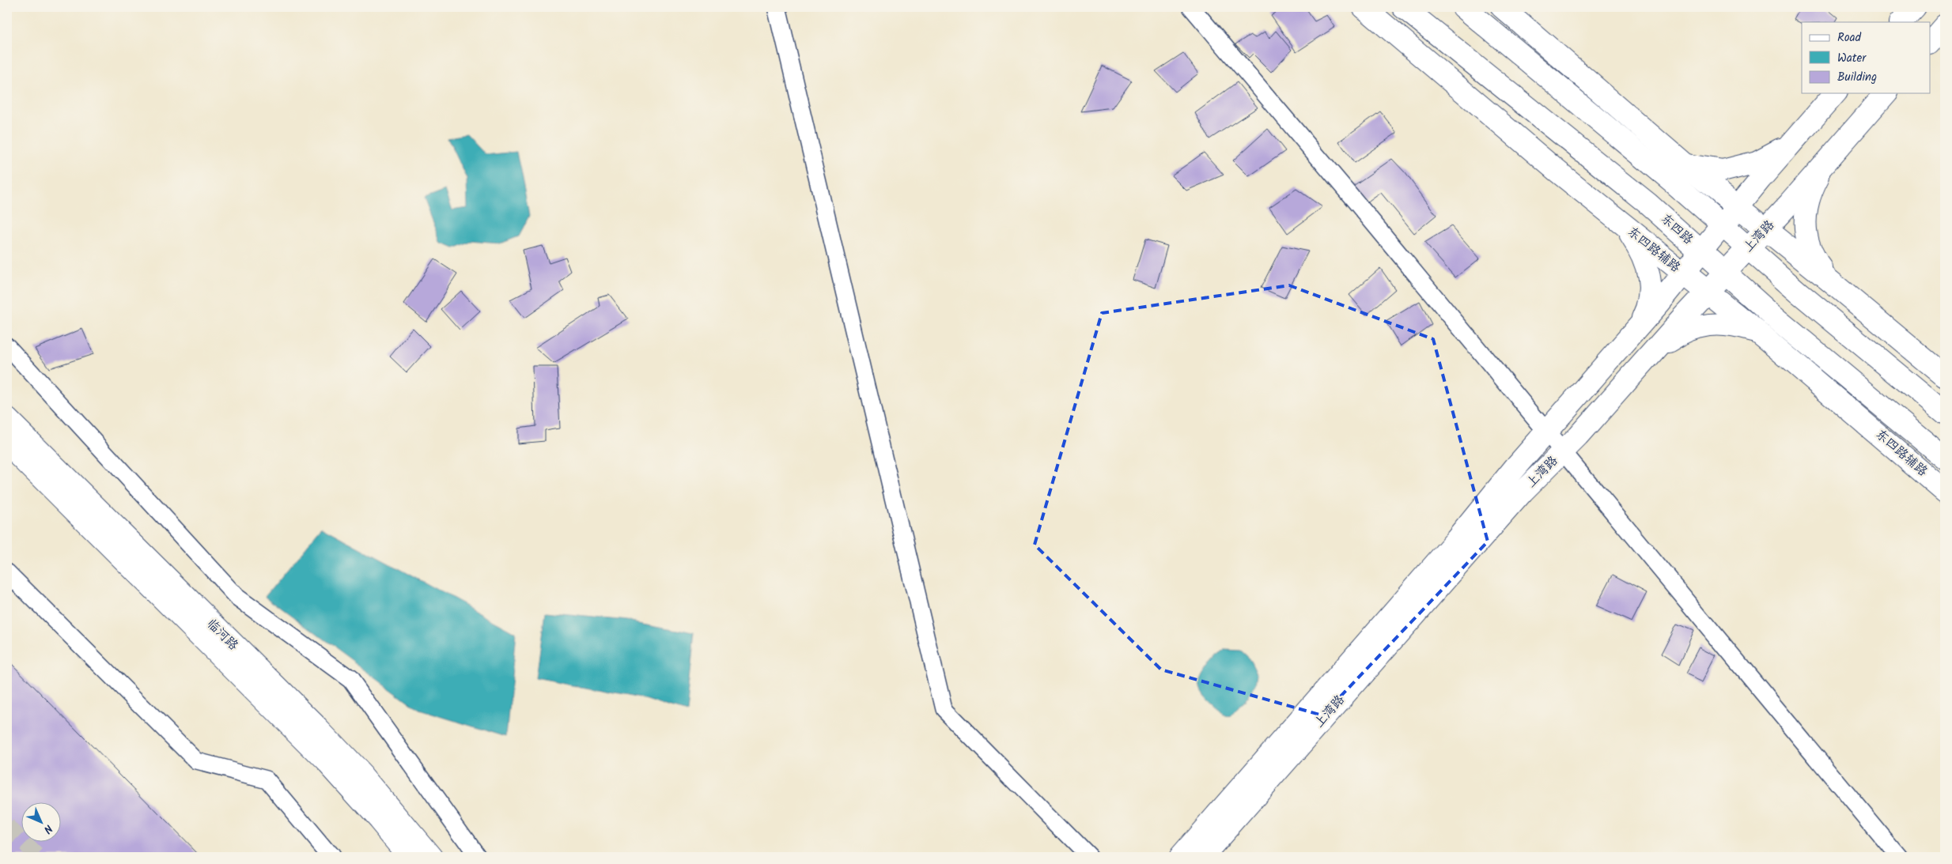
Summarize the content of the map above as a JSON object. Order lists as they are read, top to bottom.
{
  "streets": {
    "main road": [
      "东四路",
      "上湾路",
      "东四路辅路",
      "临河路"
    ]
  },
  "crossings": [
    ["东四路", "上湾路"],
    ["上湾路", "东四路辅路"]
  ],
  "legend": ["Road", "Water", "Building"],
  "north": "bottom right"
}
